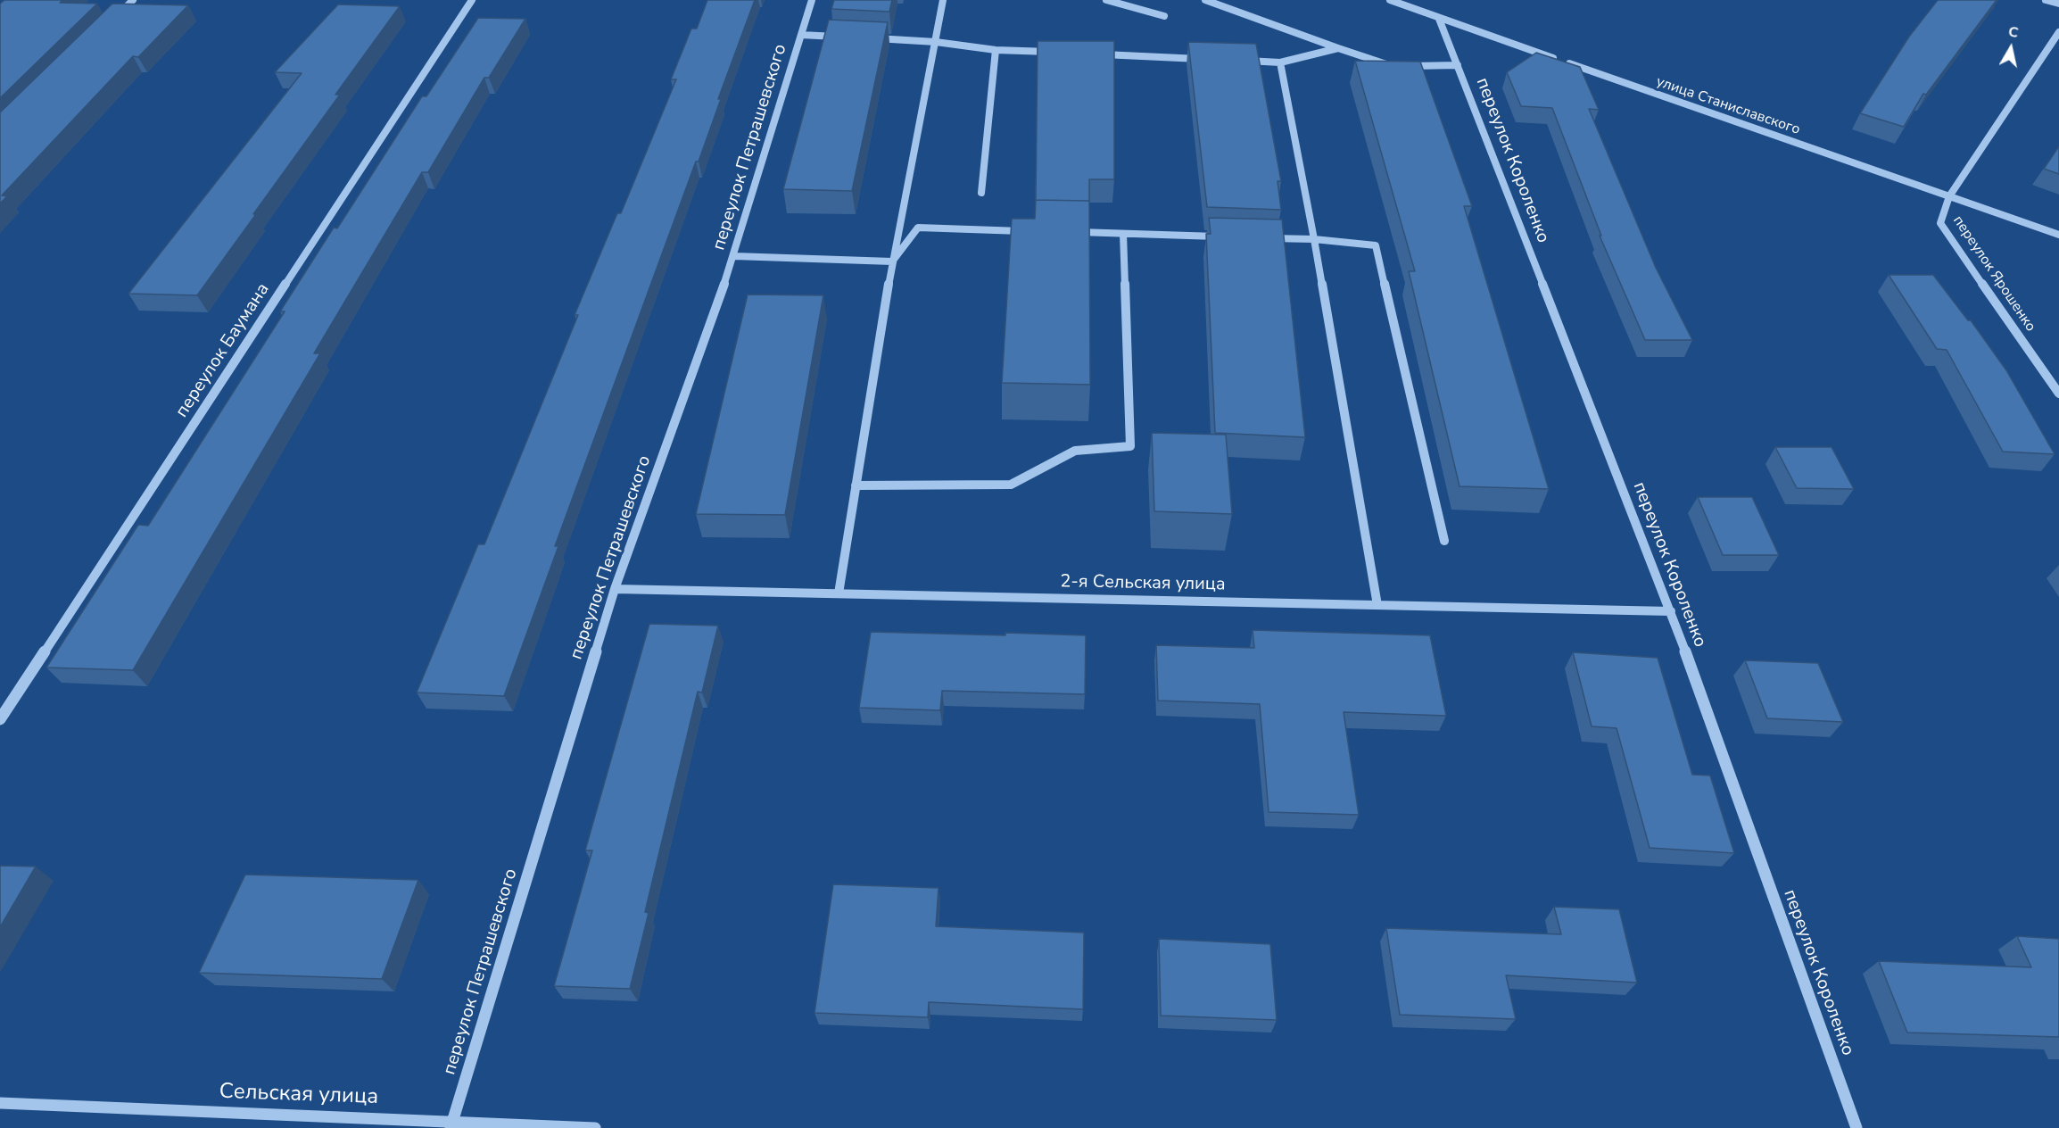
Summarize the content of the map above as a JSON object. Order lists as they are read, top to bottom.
{
  "streets": {
    "street": [
      "улица Станиславского",
      "переулок Петрашевского",
      "переулок Короленко",
      "переулок Ярошенко",
      "переулок Баумана",
      "2-я Сельская улица",
      "Сельская улица"
    ]
  },
  "crossings": [
    ["улица Станиславского", "переулок Короленко"],
    ["улица Станиславского", "переулок Ярошенко"],
    ["переулок Петрашевского", "2-я Сельская улица"],
    ["переулок Петрашевского", "Сельская улица"],
    ["переулок Короленко", "2-я Сельская улица"]
  ],
  "north": "top"
}
